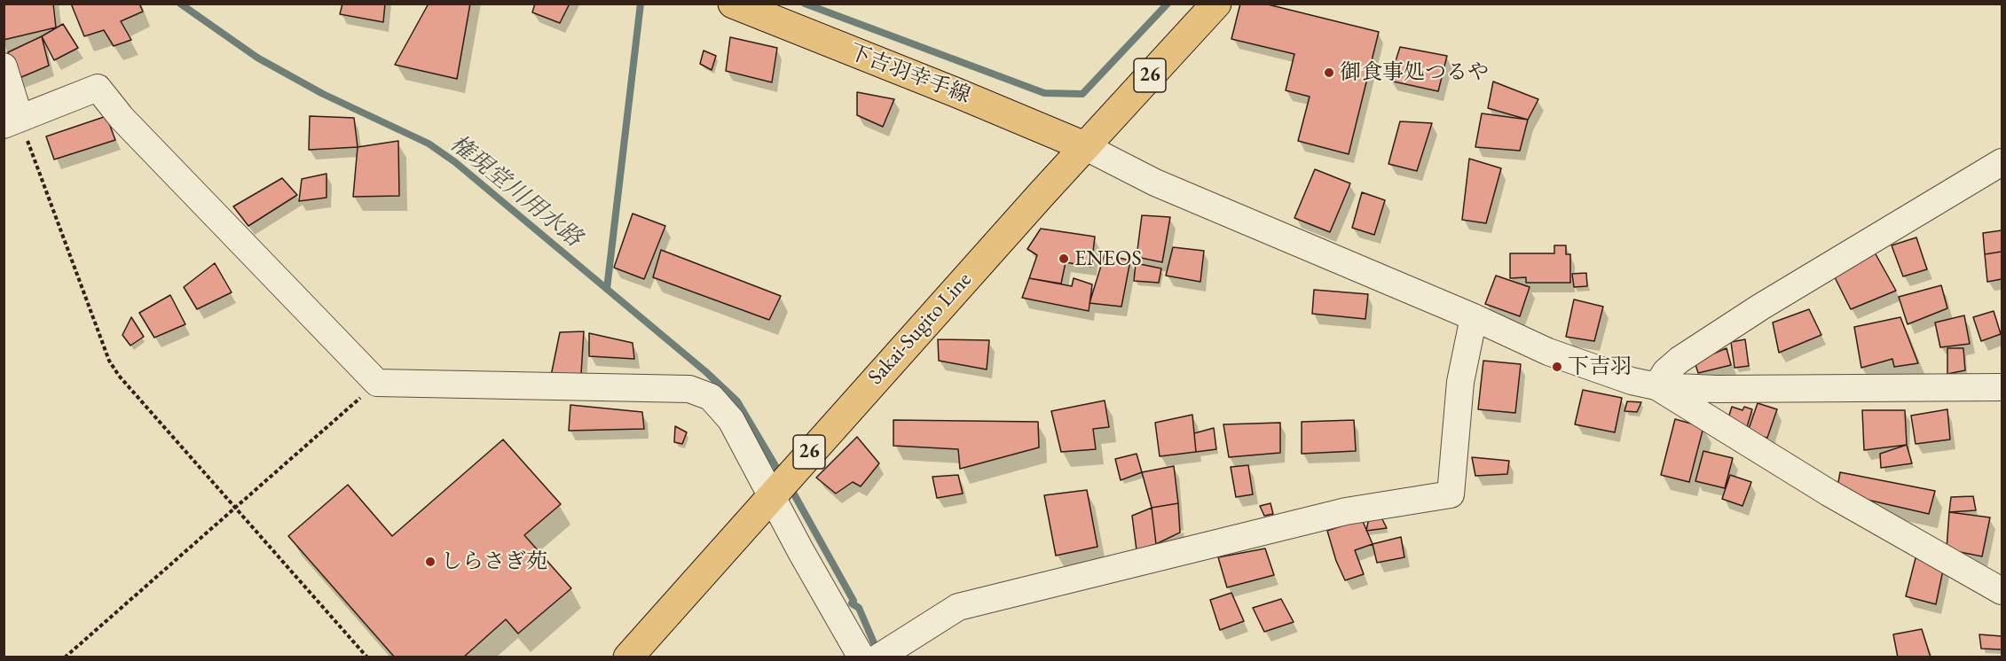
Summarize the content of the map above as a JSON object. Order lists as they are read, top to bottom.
{
  "streets": {
    "main road": ["下吉羽幸手線", "26", "Sakai-Sugito Line"]
  },
  "crossings": [
    ["下吉羽幸手線", "Sakai-Sugito Line"]
  ],
  "water": ["権現堂川用水路"],
  "places": [
    "御食事処つるや",
    "ENEOS",
    "下吉羽",
    "しらさぎ苑"
  ]
}
